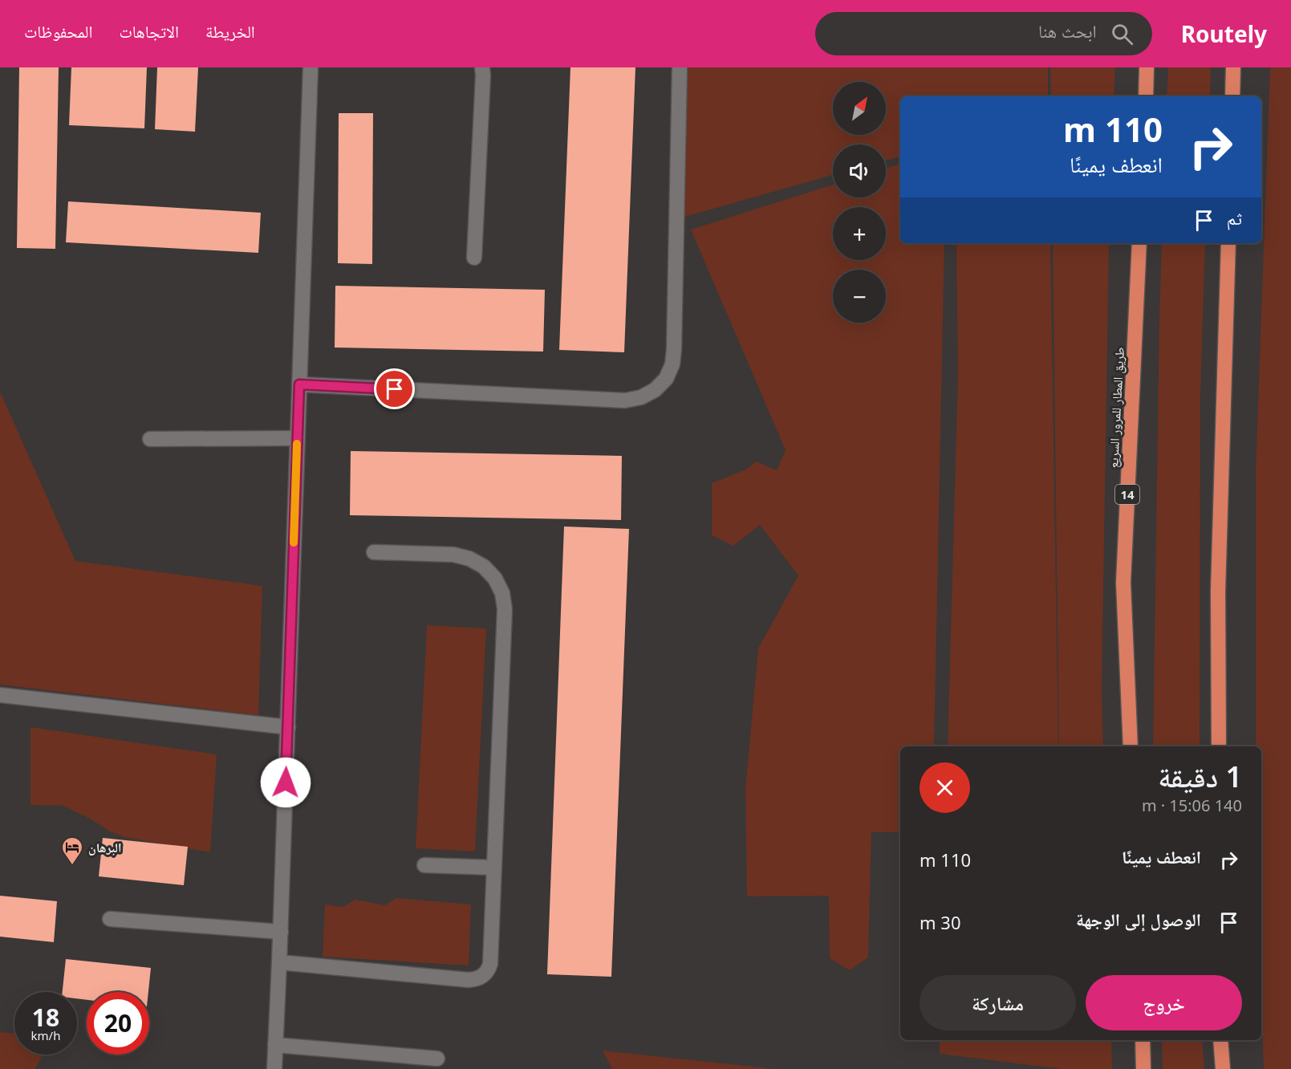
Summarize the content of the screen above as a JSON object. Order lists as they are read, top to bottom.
{
  "streets": {
    "highway": ["طريق المطار للمرور السريع", "14"]
  },
  "places": {
    "hotel": ["البرهان"]
  },
  "north": "top right",
  "page": {
    "header": "Routely",
    "search": "ابحث هنا",
    "nav": ["الخريطة", "الاتجاهات", "المحفوظات"],
    "map_buttons": ["+", "−"],
    "turn": ["110 m", "انعطف يمينًا"],
    "then": "ثم",
    "heading": ["1 دقيقة", "140 m · 15:06"],
    "list": [
      {
        "name": "انعطف يمينًا",
        "value": "110 m"
      },
      {
        "name": "الوصول إلى الوجهة",
        "value": "30 m"
      }
    ],
    "buttons": ["خروج", "مشاركة"],
    "speed": "18 km/h",
    "limit": "20"
  }
}
